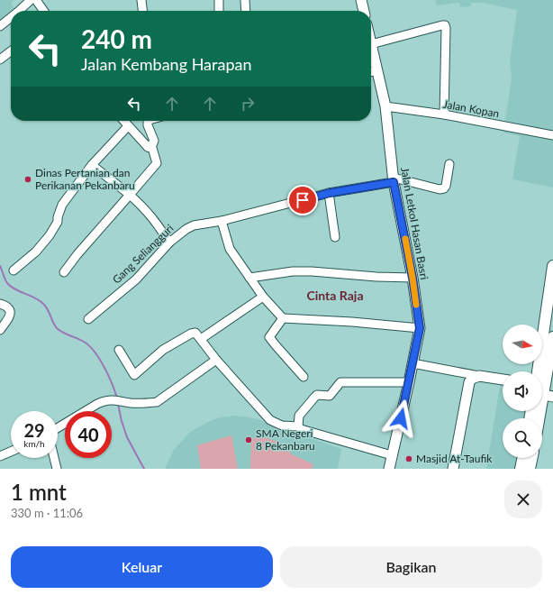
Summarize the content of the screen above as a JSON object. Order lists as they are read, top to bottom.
{
  "streets": {
    "street": ["Jalan Kopan", "Jalan Letkol Hasan Basri", "Gang Seliangguri"]
  },
  "crossings": [
    ["Jalan Kopan", "Jalan Letkol Hasan Basri"],
    ["Jalan Letkol Hasan Basri", "Gang Seliangguri"]
  ],
  "districts": ["Cinta Raja"],
  "places": ["Dinas Pertanian dan Perikanan Pekanbaru", "SMA Negeri 8 Pekanbaru", "Masjid At-Taufik"],
  "north": "right",
  "page": {
    "turn": ["240 m", "Jalan Kembang Harapan"],
    "speed": "29 km/h",
    "limit": "40",
    "heading": ["1 mnt", "330 m · 11:06"],
    "buttons": ["Keluar", "Bagikan"]
  }
}
